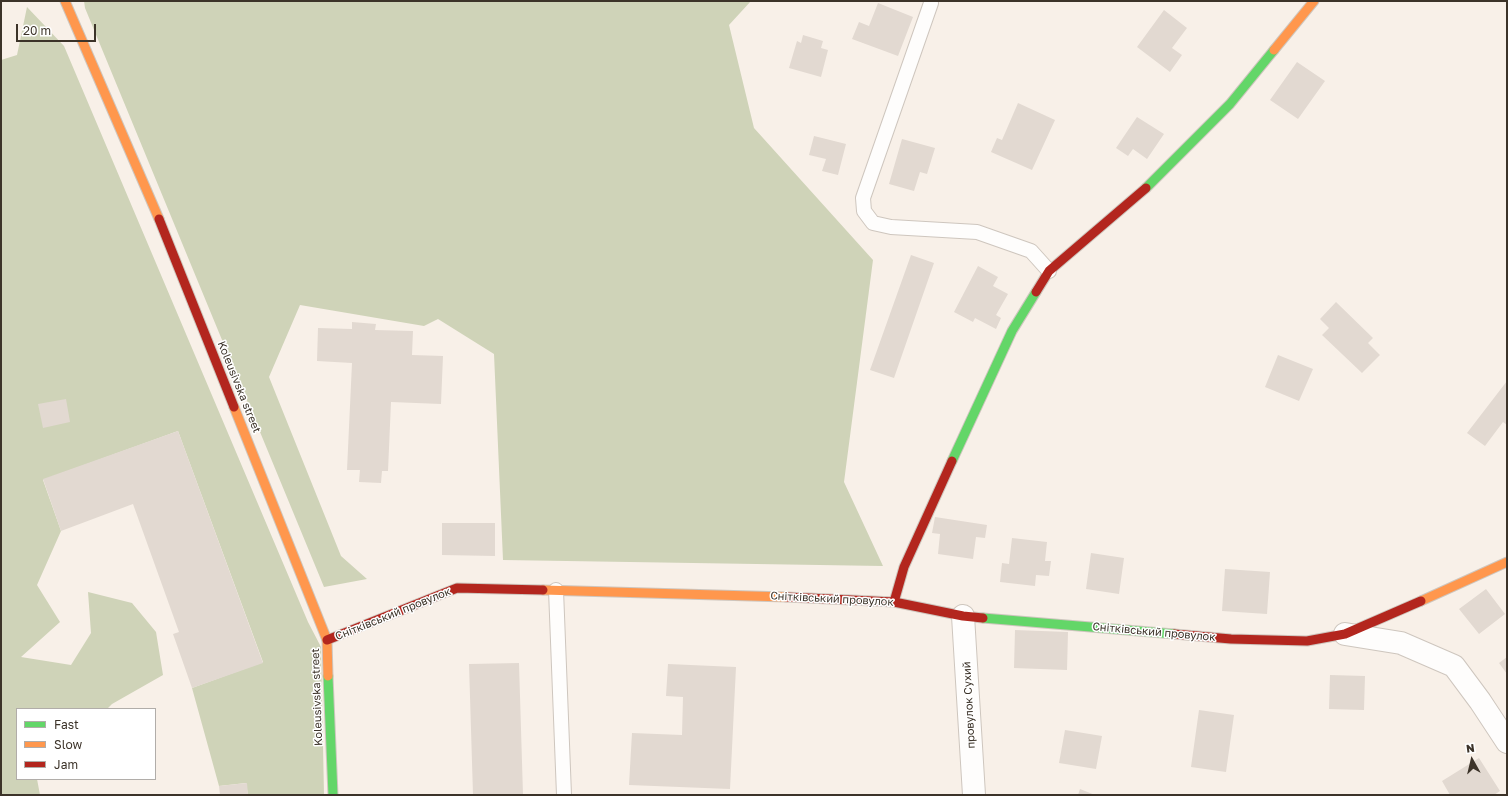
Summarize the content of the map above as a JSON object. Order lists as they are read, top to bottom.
{
  "streets": {
    "street": ["Koleusivska street", "Снітківський провулок", "провулок Сухий"]
  },
  "crossings": [
    ["Koleusivska street", "Снітківський провулок"],
    ["Снітківський провулок", "провулок Сухий"]
  ],
  "legend": ["Fast", "Slow", "Jam"],
  "scale_bar": "20 m",
  "north": "top"
}
